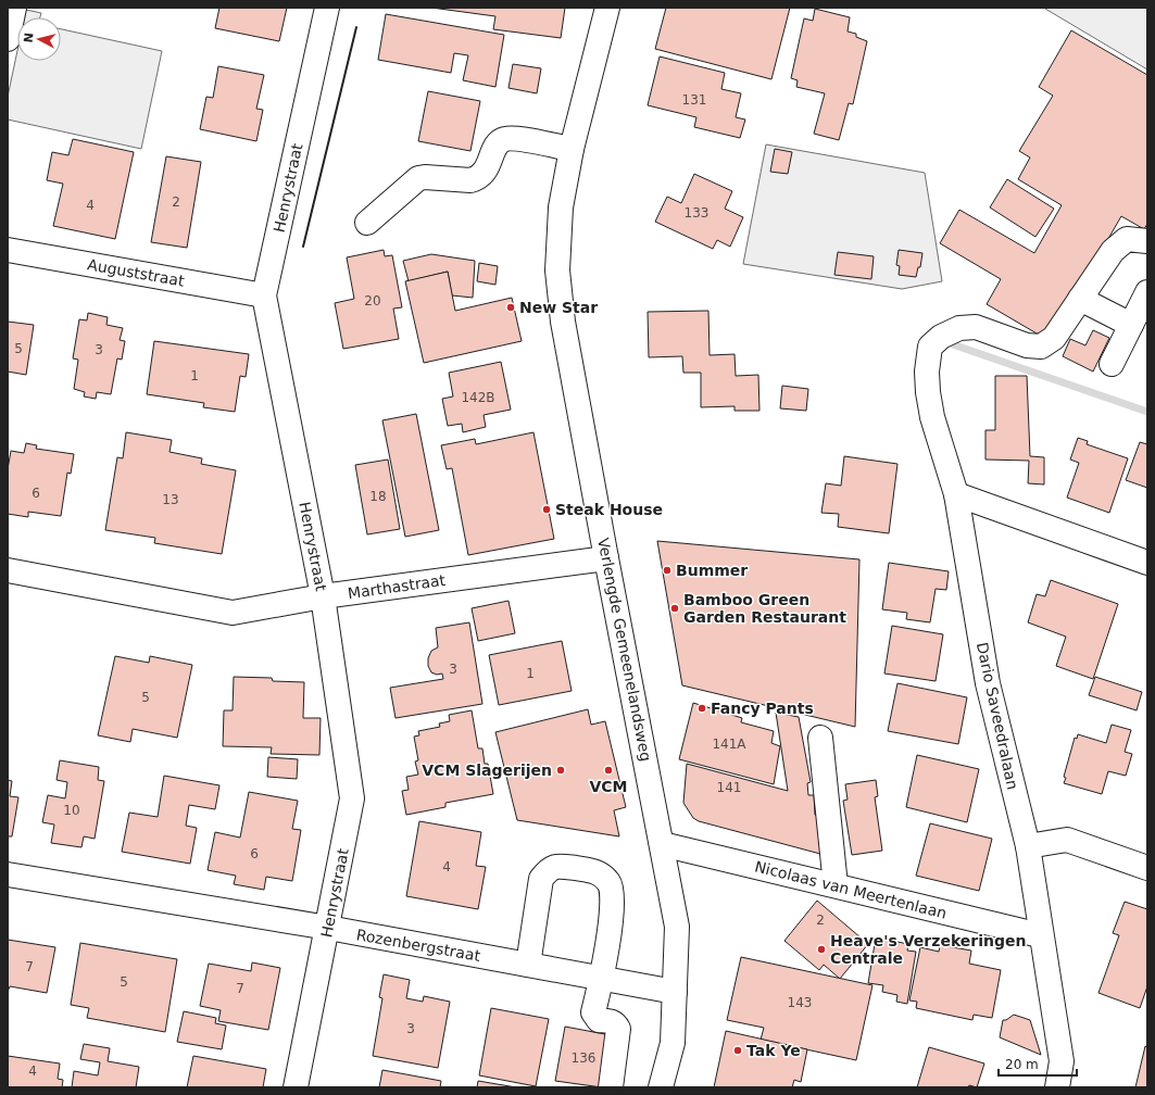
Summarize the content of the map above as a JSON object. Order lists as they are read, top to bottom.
{
  "streets": {
    "street": [
      "Henrystraat",
      "Auguststraat",
      "Marthastraat",
      "Verlengde Gemeenelandsweg",
      "Dario Saveedralaan",
      "Nicolaas van Meertenlaan",
      "Rozenbergstraat"
    ]
  },
  "crossings": [
    ["Henrystraat", "Auguststraat"],
    ["Henrystraat", "Marthastraat"],
    ["Henrystraat", "Rozenbergstraat"],
    ["Marthastraat", "Verlengde Gemeenelandsweg"],
    ["Verlengde Gemeenelandsweg", "Nicolaas van Meertenlaan"],
    ["Verlengde Gemeenelandsweg", "Rozenbergstraat"],
    ["Dario Saveedralaan", "Nicolaas van Meertenlaan"]
  ],
  "places": [
    "New Star",
    "Steak House",
    "Bummer",
    "Bamboo Green Garden Restaurant",
    "Fancy Pants",
    "VCM Slagerijen",
    "VCM",
    "Heave's Verzekeringen Centrale",
    "Tak Ye"
  ],
  "house_numbers": [
    "131",
    "2",
    "4",
    "133",
    "20",
    "5",
    "3",
    "1",
    "142B",
    "6",
    "18",
    "13",
    "3",
    "1",
    "5",
    "141A",
    "141",
    "10",
    "6",
    "4",
    "2",
    "7",
    "5",
    "7",
    "143",
    "3",
    "136",
    "4"
  ],
  "scale_bar": "20 m",
  "north": "left"
}
